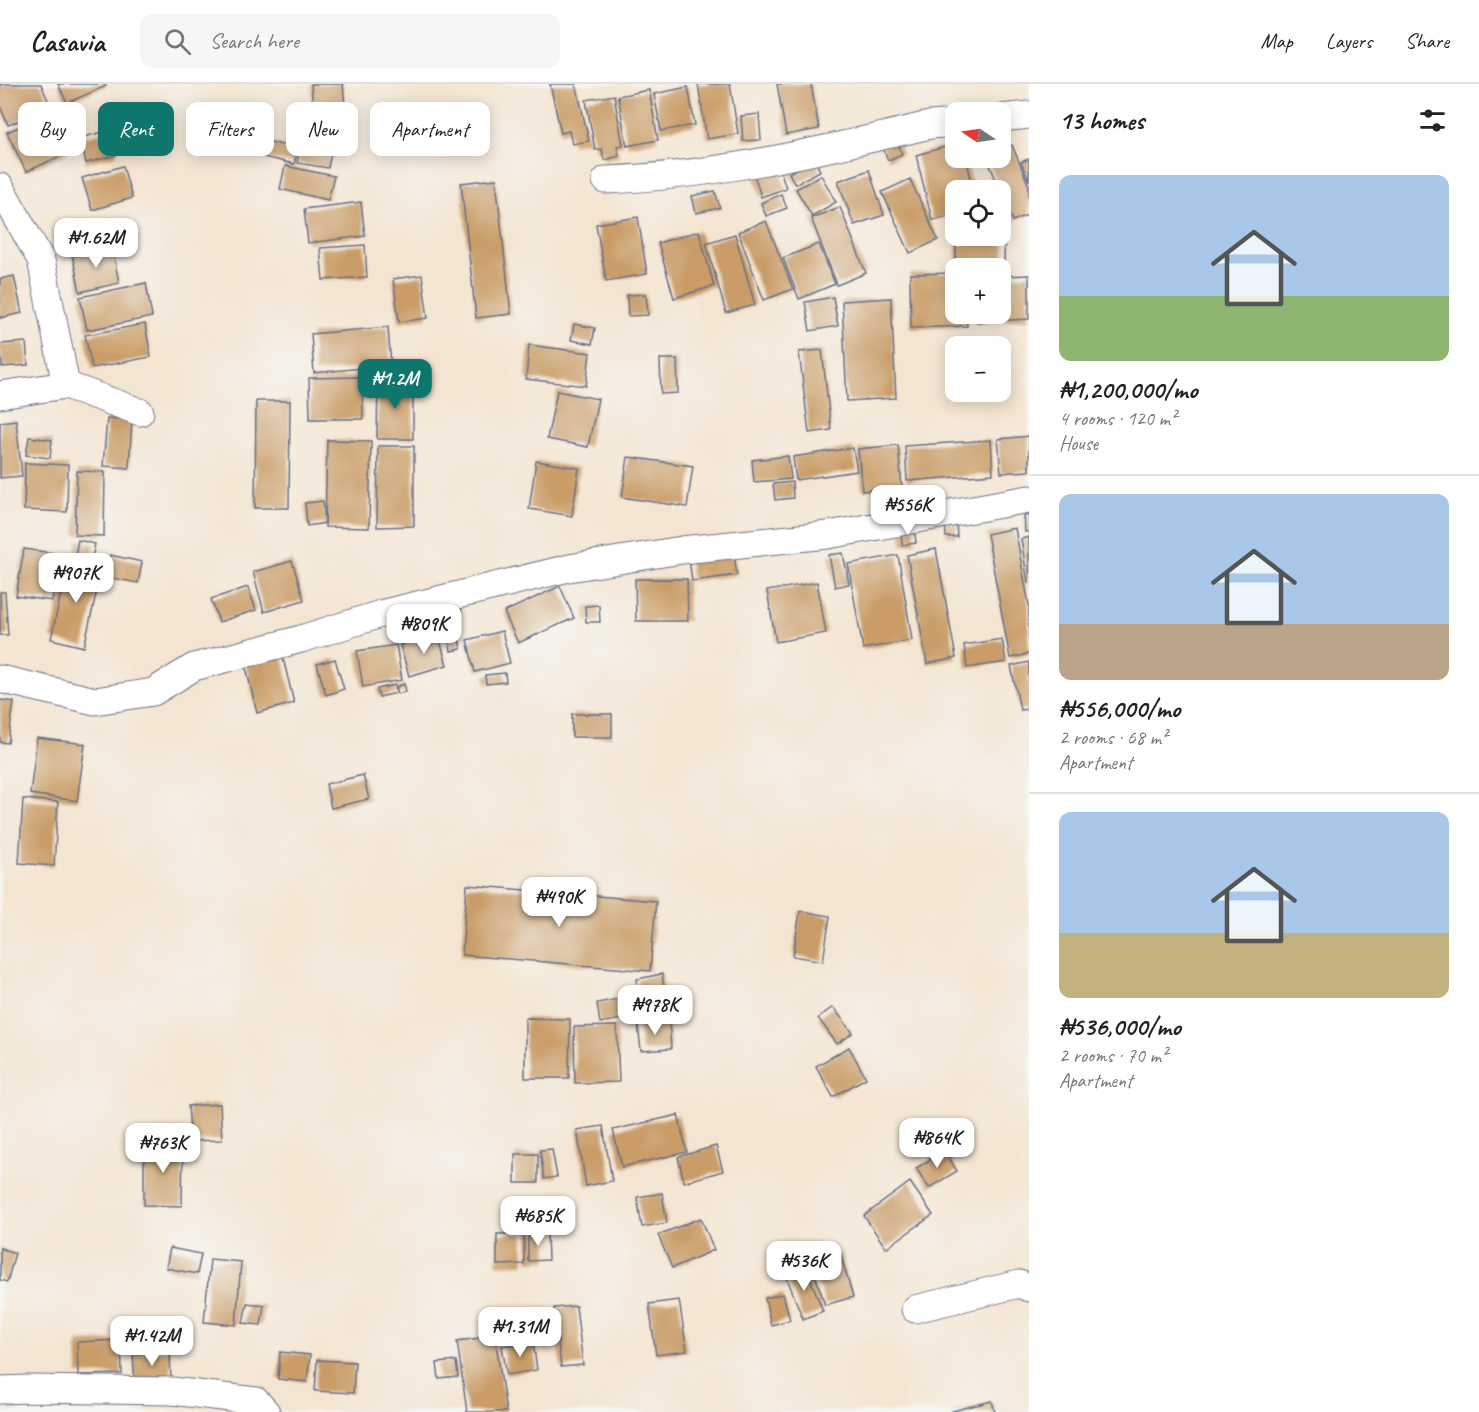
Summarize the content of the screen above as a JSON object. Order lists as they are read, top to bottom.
{
  "north": "left",
  "page": {
    "header": "Casavia",
    "search": "Search here",
    "nav": ["Map", "Layers", "Share"],
    "heading": "13 homes",
    "map_buttons": ["+", "−"],
    "chip": [
      "Buy",
      "Rent",
      "Filters",
      "New",
      "Apartment"
    ],
    "list": [
      {
        "name": "₦1,200,000/mo",
        "note": "4 rooms · 120 m² · House"
      },
      {
        "name": "₦556,000/mo",
        "note": "2 rooms · 68 m² · Apartment"
      },
      {
        "name": "₦536,000/mo",
        "note": "2 rooms · 70 m² · Apartment"
      }
    ],
    "price": [
      "₦1.62M",
      "₦1.2M",
      "₦556K",
      "₦907K",
      "₦809K",
      "₦490K",
      "₦978K",
      "₦864K",
      "₦763K",
      "₦685K",
      "₦536K",
      "₦1.31M",
      "₦1.42M"
    ]
  }
}
